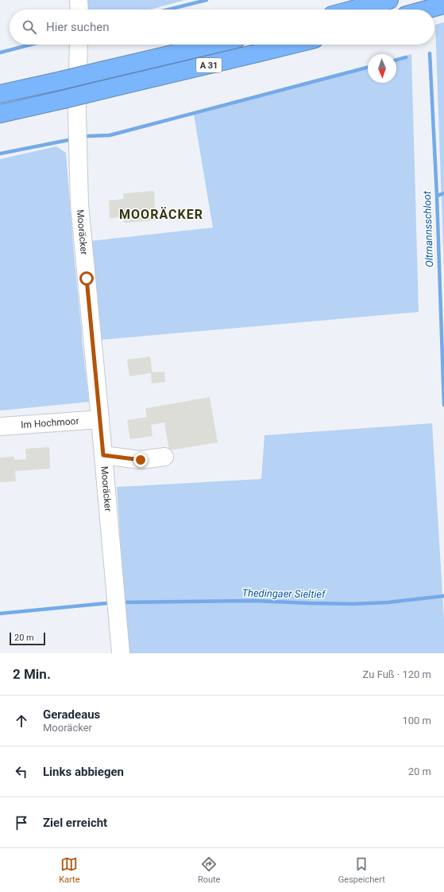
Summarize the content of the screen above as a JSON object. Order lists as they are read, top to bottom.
{
  "streets": {
    "highway": ["A 31"],
    "street": ["Mooräcker", "Im Hochmoor"]
  },
  "crossings": [
    ["Mooräcker", "Im Hochmoor"]
  ],
  "districts": ["MOORÄCKER"],
  "water": ["Oltmannsschloot", "Thedingaer Sieltief"],
  "scale_bar": "20 m",
  "north": "bottom",
  "page": {
    "search": "Hier suchen",
    "scale": "20 m",
    "heading": ["2 Min.", "Zu Fuß · 120 m"],
    "list": [
      ["Geradeaus", "Mooräcker", "100 m"],
      ["Links abbiegen", "20 m"],
      "Ziel erreicht"
    ],
    "nav": ["Karte", "Route", "Gespeichert"]
  }
}
